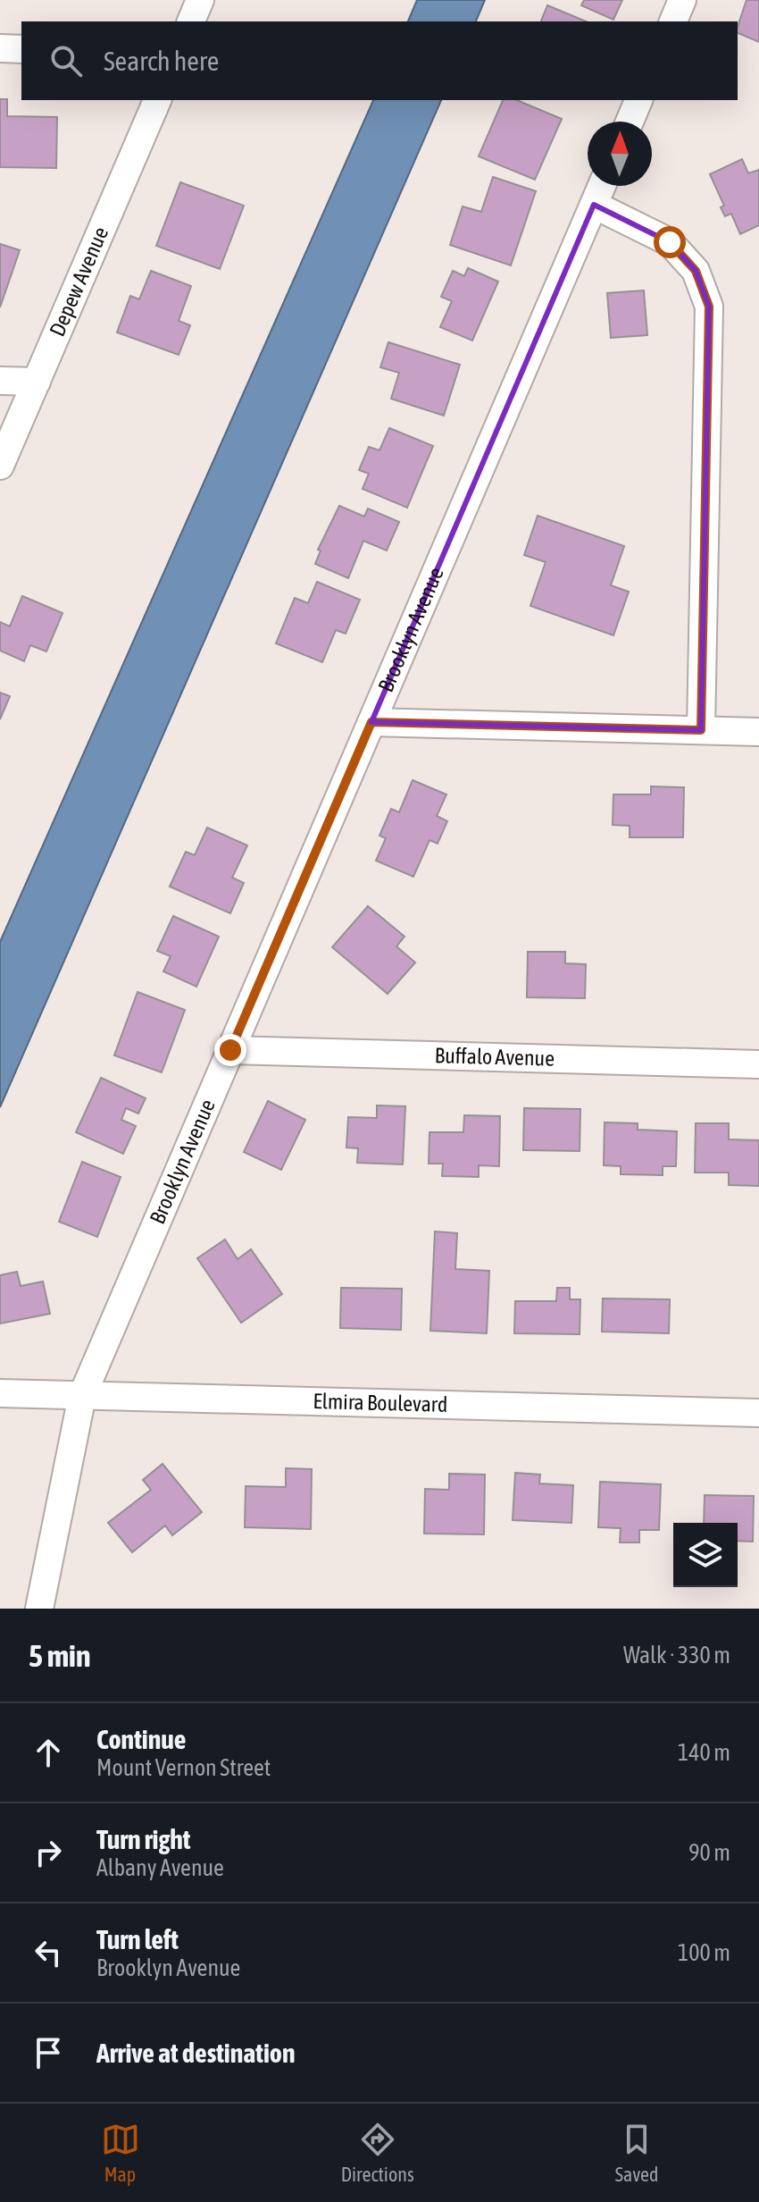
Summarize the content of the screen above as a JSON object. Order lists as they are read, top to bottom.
{
  "streets": {
    "street": [
      "Depew Avenue",
      "Brooklyn Avenue",
      "Buffalo Avenue",
      "Elmira Boulevard"
    ]
  },
  "crossings": [
    ["Brooklyn Avenue", "Buffalo Avenue"],
    ["Brooklyn Avenue", "Elmira Boulevard"]
  ],
  "north": "top",
  "page": {
    "search": "Search here",
    "heading": ["5 min", "Walk · 330 m"],
    "list": [
      ["Continue", "Mount Vernon Street", "140 m"],
      ["Turn right", "Albany Avenue", "90 m"],
      ["Turn left", "Brooklyn Avenue", "100 m"],
      "Arrive at destination"
    ],
    "nav": ["Map", "Directions", "Saved"]
  }
}
